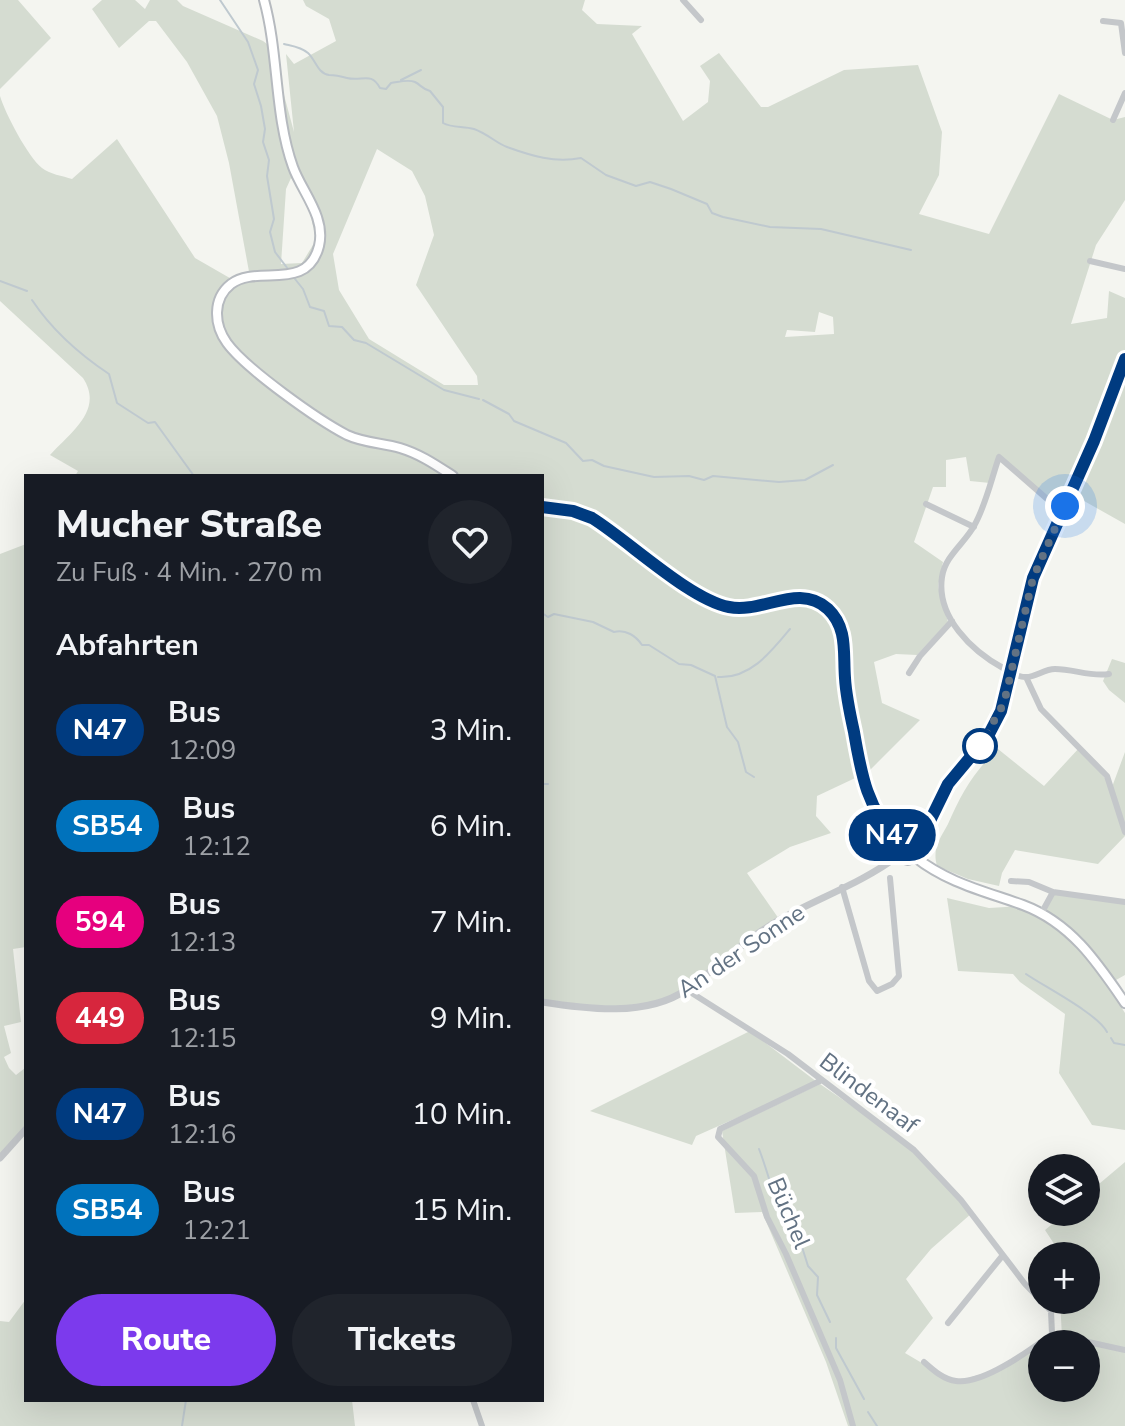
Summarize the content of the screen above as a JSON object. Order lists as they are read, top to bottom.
{
  "streets": {
    "street": ["An der Sonne", "Blindenaaf", "Büchel"]
  },
  "crossings": [
    ["An der Sonne", "Blindenaaf"],
    ["Blindenaaf", "Büchel"]
  ],
  "lines": ["bus line N47"],
  "page": {
    "on_map": "N47",
    "heading": [
      ["Mucher Straße", "Zu Fuß · 4 Min. · 270 m"],
      "Abfahrten"
    ],
    "list": [
      {
        "mark": "N47",
        "name": "Bus",
        "note": "12:09",
        "value": "3 Min."
      },
      {
        "mark": "SB54",
        "name": "Bus",
        "note": "12:12",
        "value": "6 Min."
      },
      {
        "mark": "594",
        "name": "Bus",
        "note": "12:13",
        "value": "7 Min."
      },
      {
        "mark": "449",
        "name": "Bus",
        "note": "12:15",
        "value": "9 Min."
      },
      {
        "mark": "N47",
        "name": "Bus",
        "note": "12:16",
        "value": "10 Min."
      },
      {
        "mark": "SB54",
        "name": "Bus",
        "note": "12:21",
        "value": "15 Min."
      }
    ],
    "map_buttons": ["+", "−"],
    "buttons": ["Route", "Tickets"]
  }
}
